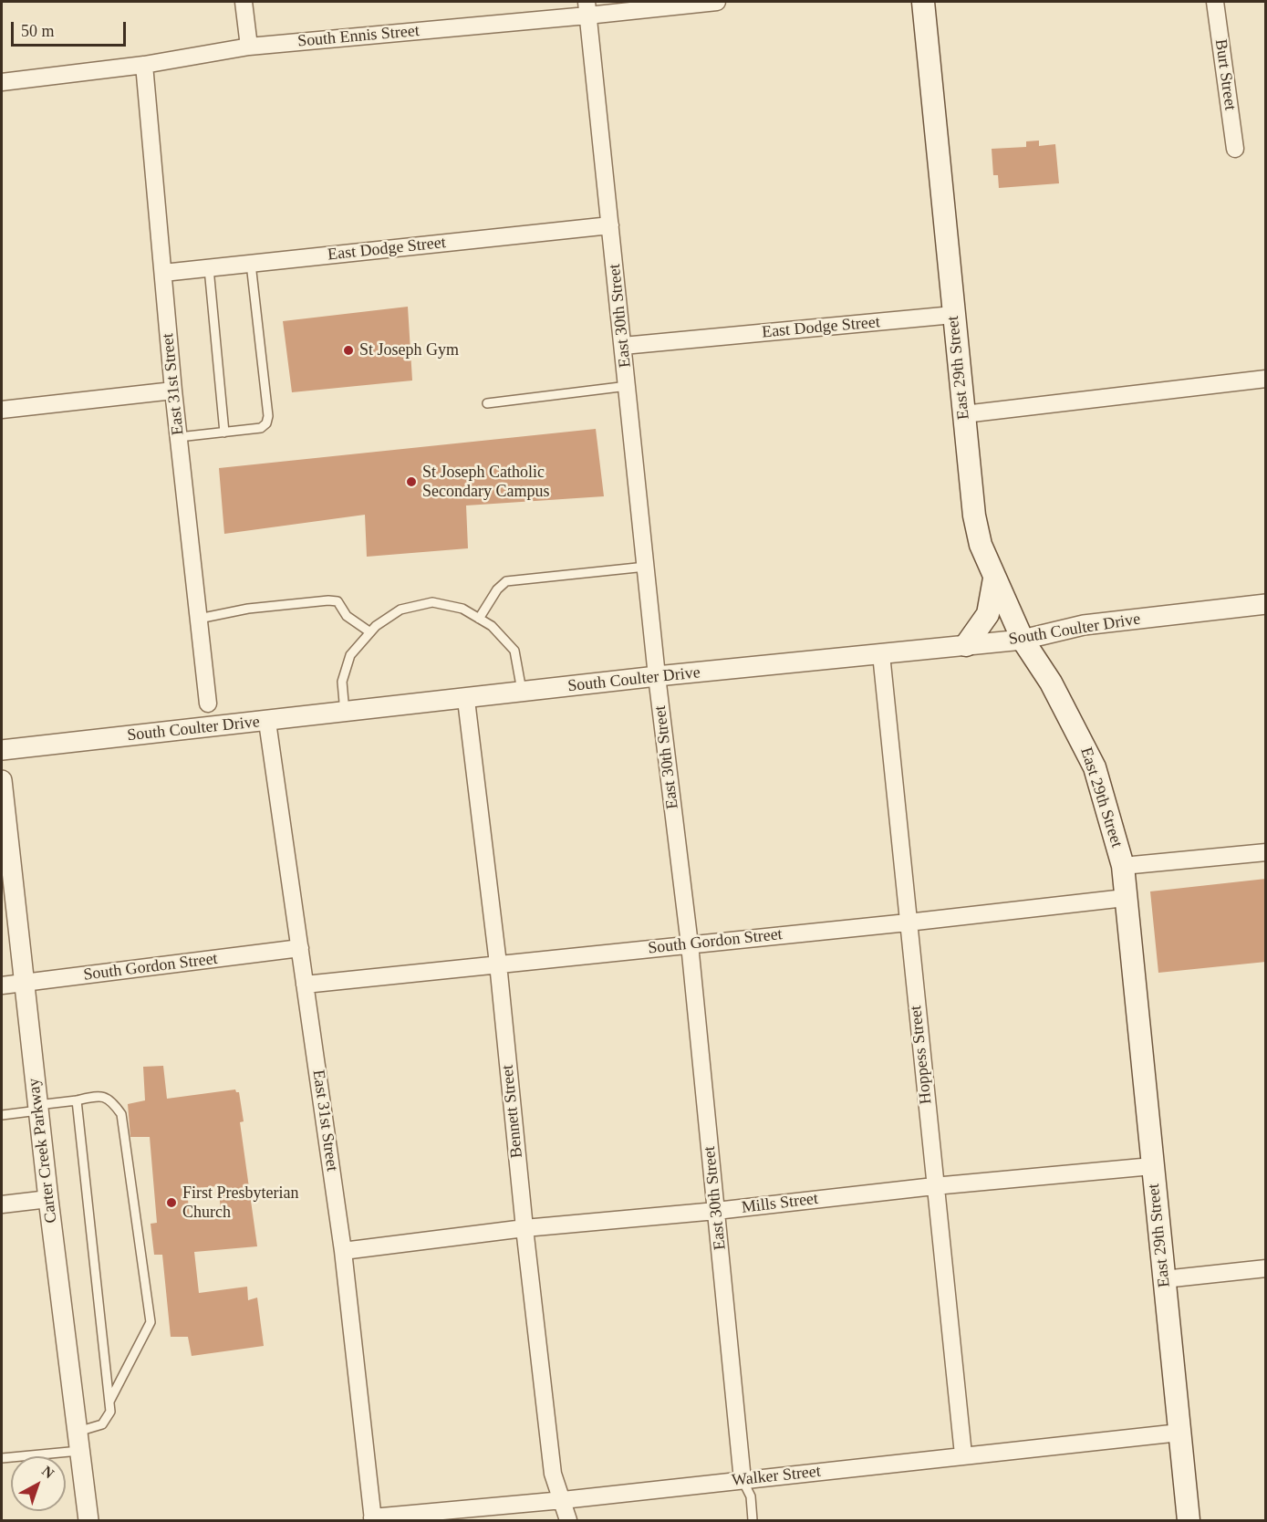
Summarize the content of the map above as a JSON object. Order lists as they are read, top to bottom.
{
  "streets": {
    "main road": ["East 29th Street"],
    "street": [
      "South Ennis Street",
      "Burt Street",
      "East Dodge Street",
      "East 30th Street",
      "East 31st Street",
      "South Coulter Drive",
      "South Gordon Street",
      "Hoppess Street",
      "Bennett Street",
      "Carter Creek Parkway",
      "Mills Street",
      "Walker Street"
    ]
  },
  "crossings": [
    ["South Ennis Street", "East 30th Street"],
    ["South Ennis Street", "East 31st Street"],
    ["East Dodge Street", "East 30th Street"],
    ["East Dodge Street", "East 29th Street"],
    ["East Dodge Street", "East 31st Street"],
    ["East 30th Street", "South Coulter Drive"],
    ["East 30th Street", "South Gordon Street"],
    ["East 30th Street", "Mills Street"],
    ["East 30th Street", "Walker Street"],
    ["East 29th Street", "South Coulter Drive"],
    ["East 29th Street", "South Gordon Street"],
    ["East 29th Street", "Mills Street"],
    ["East 29th Street", "Walker Street"],
    ["East 31st Street", "South Coulter Drive"],
    ["East 31st Street", "South Gordon Street"],
    ["East 31st Street", "Mills Street"],
    ["East 31st Street", "Walker Street"],
    ["South Coulter Drive", "Hoppess Street"],
    ["South Coulter Drive", "Bennett Street"],
    ["South Gordon Street", "Hoppess Street"],
    ["South Gordon Street", "Bennett Street"],
    ["South Gordon Street", "Carter Creek Parkway"],
    ["Hoppess Street", "Mills Street"],
    ["Hoppess Street", "Walker Street"],
    ["Bennett Street", "Mills Street"],
    ["Bennett Street", "Walker Street"]
  ],
  "places": ["St Joseph Gym", "St Joseph Catholic Secondary Campus", "First Presbyterian Church"],
  "scale_bar": "50 m",
  "north": "top right"
}
